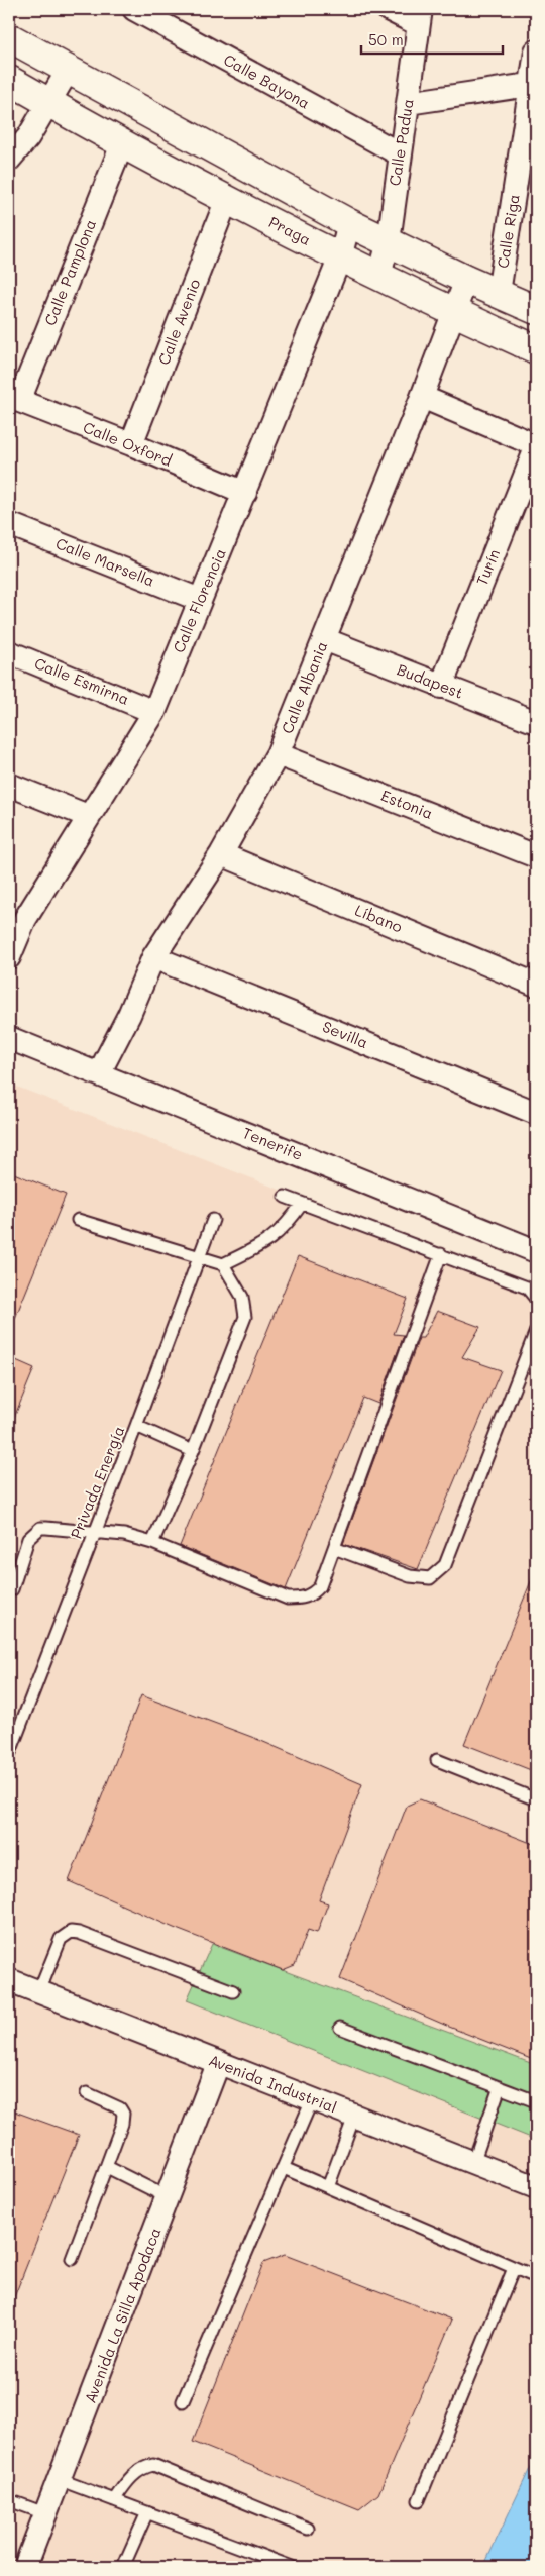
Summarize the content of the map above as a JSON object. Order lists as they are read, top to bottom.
{
  "streets": {
    "street": [
      "Calle Bayona",
      "Calle Padua",
      "Praga",
      "Calle Riga",
      "Calle Pamplona",
      "Calle Avenio",
      "Calle Oxford",
      "Calle Marsella",
      "Turín",
      "Calle Florencia",
      "Calle Esmirna",
      "Budapest",
      "Calle Albania",
      "Estonia",
      "Líbano",
      "Sevilla",
      "Tenerife",
      "Avenida Industrial",
      "Avenida La Silla Apodaca"
    ],
    "lane": ["Privada Energía"]
  },
  "crossings": [
    ["Calle Bayona", "Calle Padua"],
    ["Calle Padua", "Praga"],
    ["Praga", "Calle Pamplona"],
    ["Praga", "Calle Avenio"],
    ["Praga", "Calle Florencia"],
    ["Praga", "Calle Albania"],
    ["Calle Pamplona", "Calle Oxford"],
    ["Calle Avenio", "Calle Oxford"],
    ["Calle Oxford", "Calle Florencia"],
    ["Calle Marsella", "Calle Florencia"],
    ["Turín", "Budapest"],
    ["Calle Florencia", "Calle Esmirna"],
    ["Budapest", "Calle Albania"],
    ["Calle Albania", "Estonia"],
    ["Calle Albania", "Líbano"],
    ["Calle Albania", "Sevilla"],
    ["Calle Albania", "Tenerife"],
    ["Avenida Industrial", "Avenida La Silla Apodaca"]
  ],
  "scale_bar": "50 m"
}
